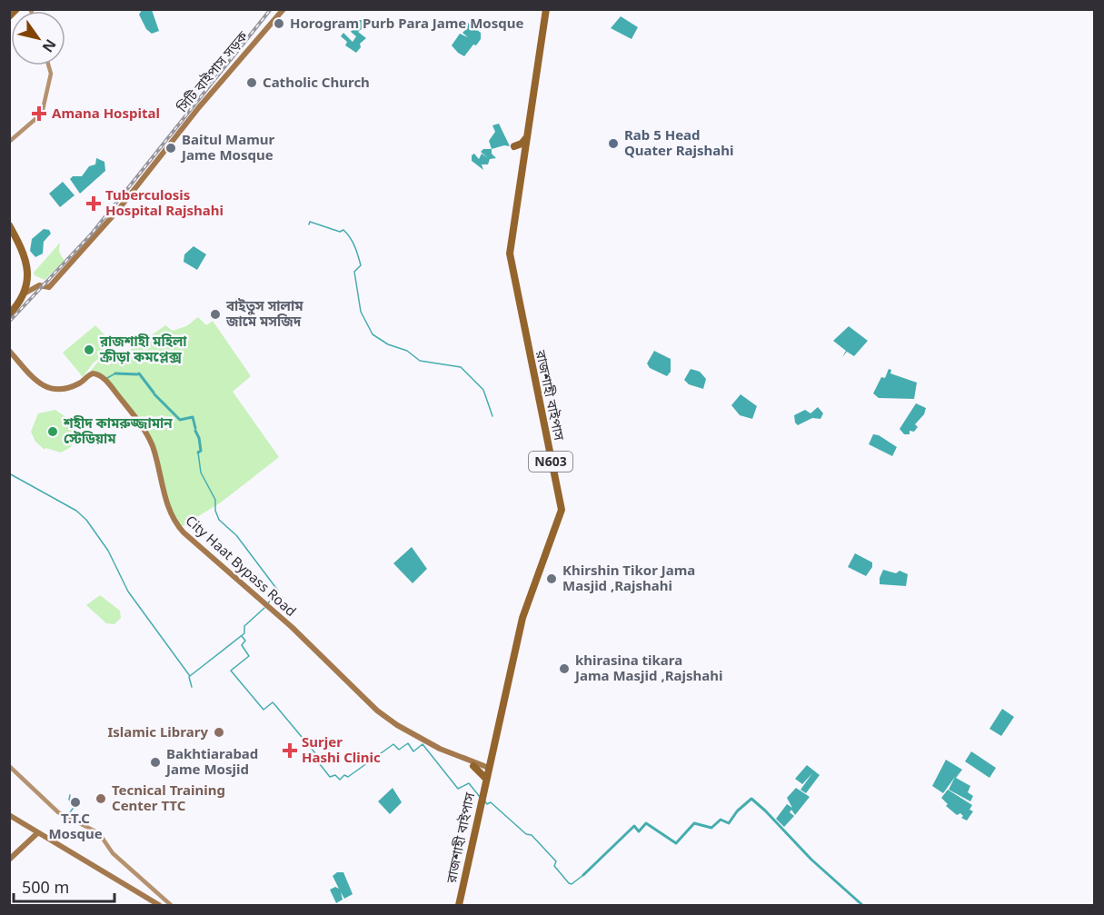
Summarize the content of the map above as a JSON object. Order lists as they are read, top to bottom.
{
  "streets": {
    "highway": ["রাজশাহী বাইপাস", "N603"],
    "main road": ["City Haat Bypass Road"]
  },
  "places": {
    "other": [
      "Horogram Purb Para Jame Mosque",
      "Catholic Church",
      "Rab 5 Head Quater Rajshahi",
      "Baitul Mamur Jame Mosque",
      "বাইতুস সালাম জামে মসজিদ",
      "রাজশাহী মহিলা ক্রীড়া কমপ্লেক্স",
      "শহীদ কামরুজ্জামান স্টেডিয়াম",
      "Khirshin Tikor Jama Masjid ,Rajshahi",
      "khirasina tikara Jama Masjid ,Rajshahi",
      "Islamic Library",
      "Bakhtiarabad Jame Mosjid",
      "Tecnical Training Center TTC",
      "T.T.C Mosque"
    ],
    "health": ["Amana Hospital", "Tuberculosis Hospital Rajshahi", "Surjer Hashi Clinic"]
  },
  "scale_bar": "500 m",
  "north": "bottom right"
}
